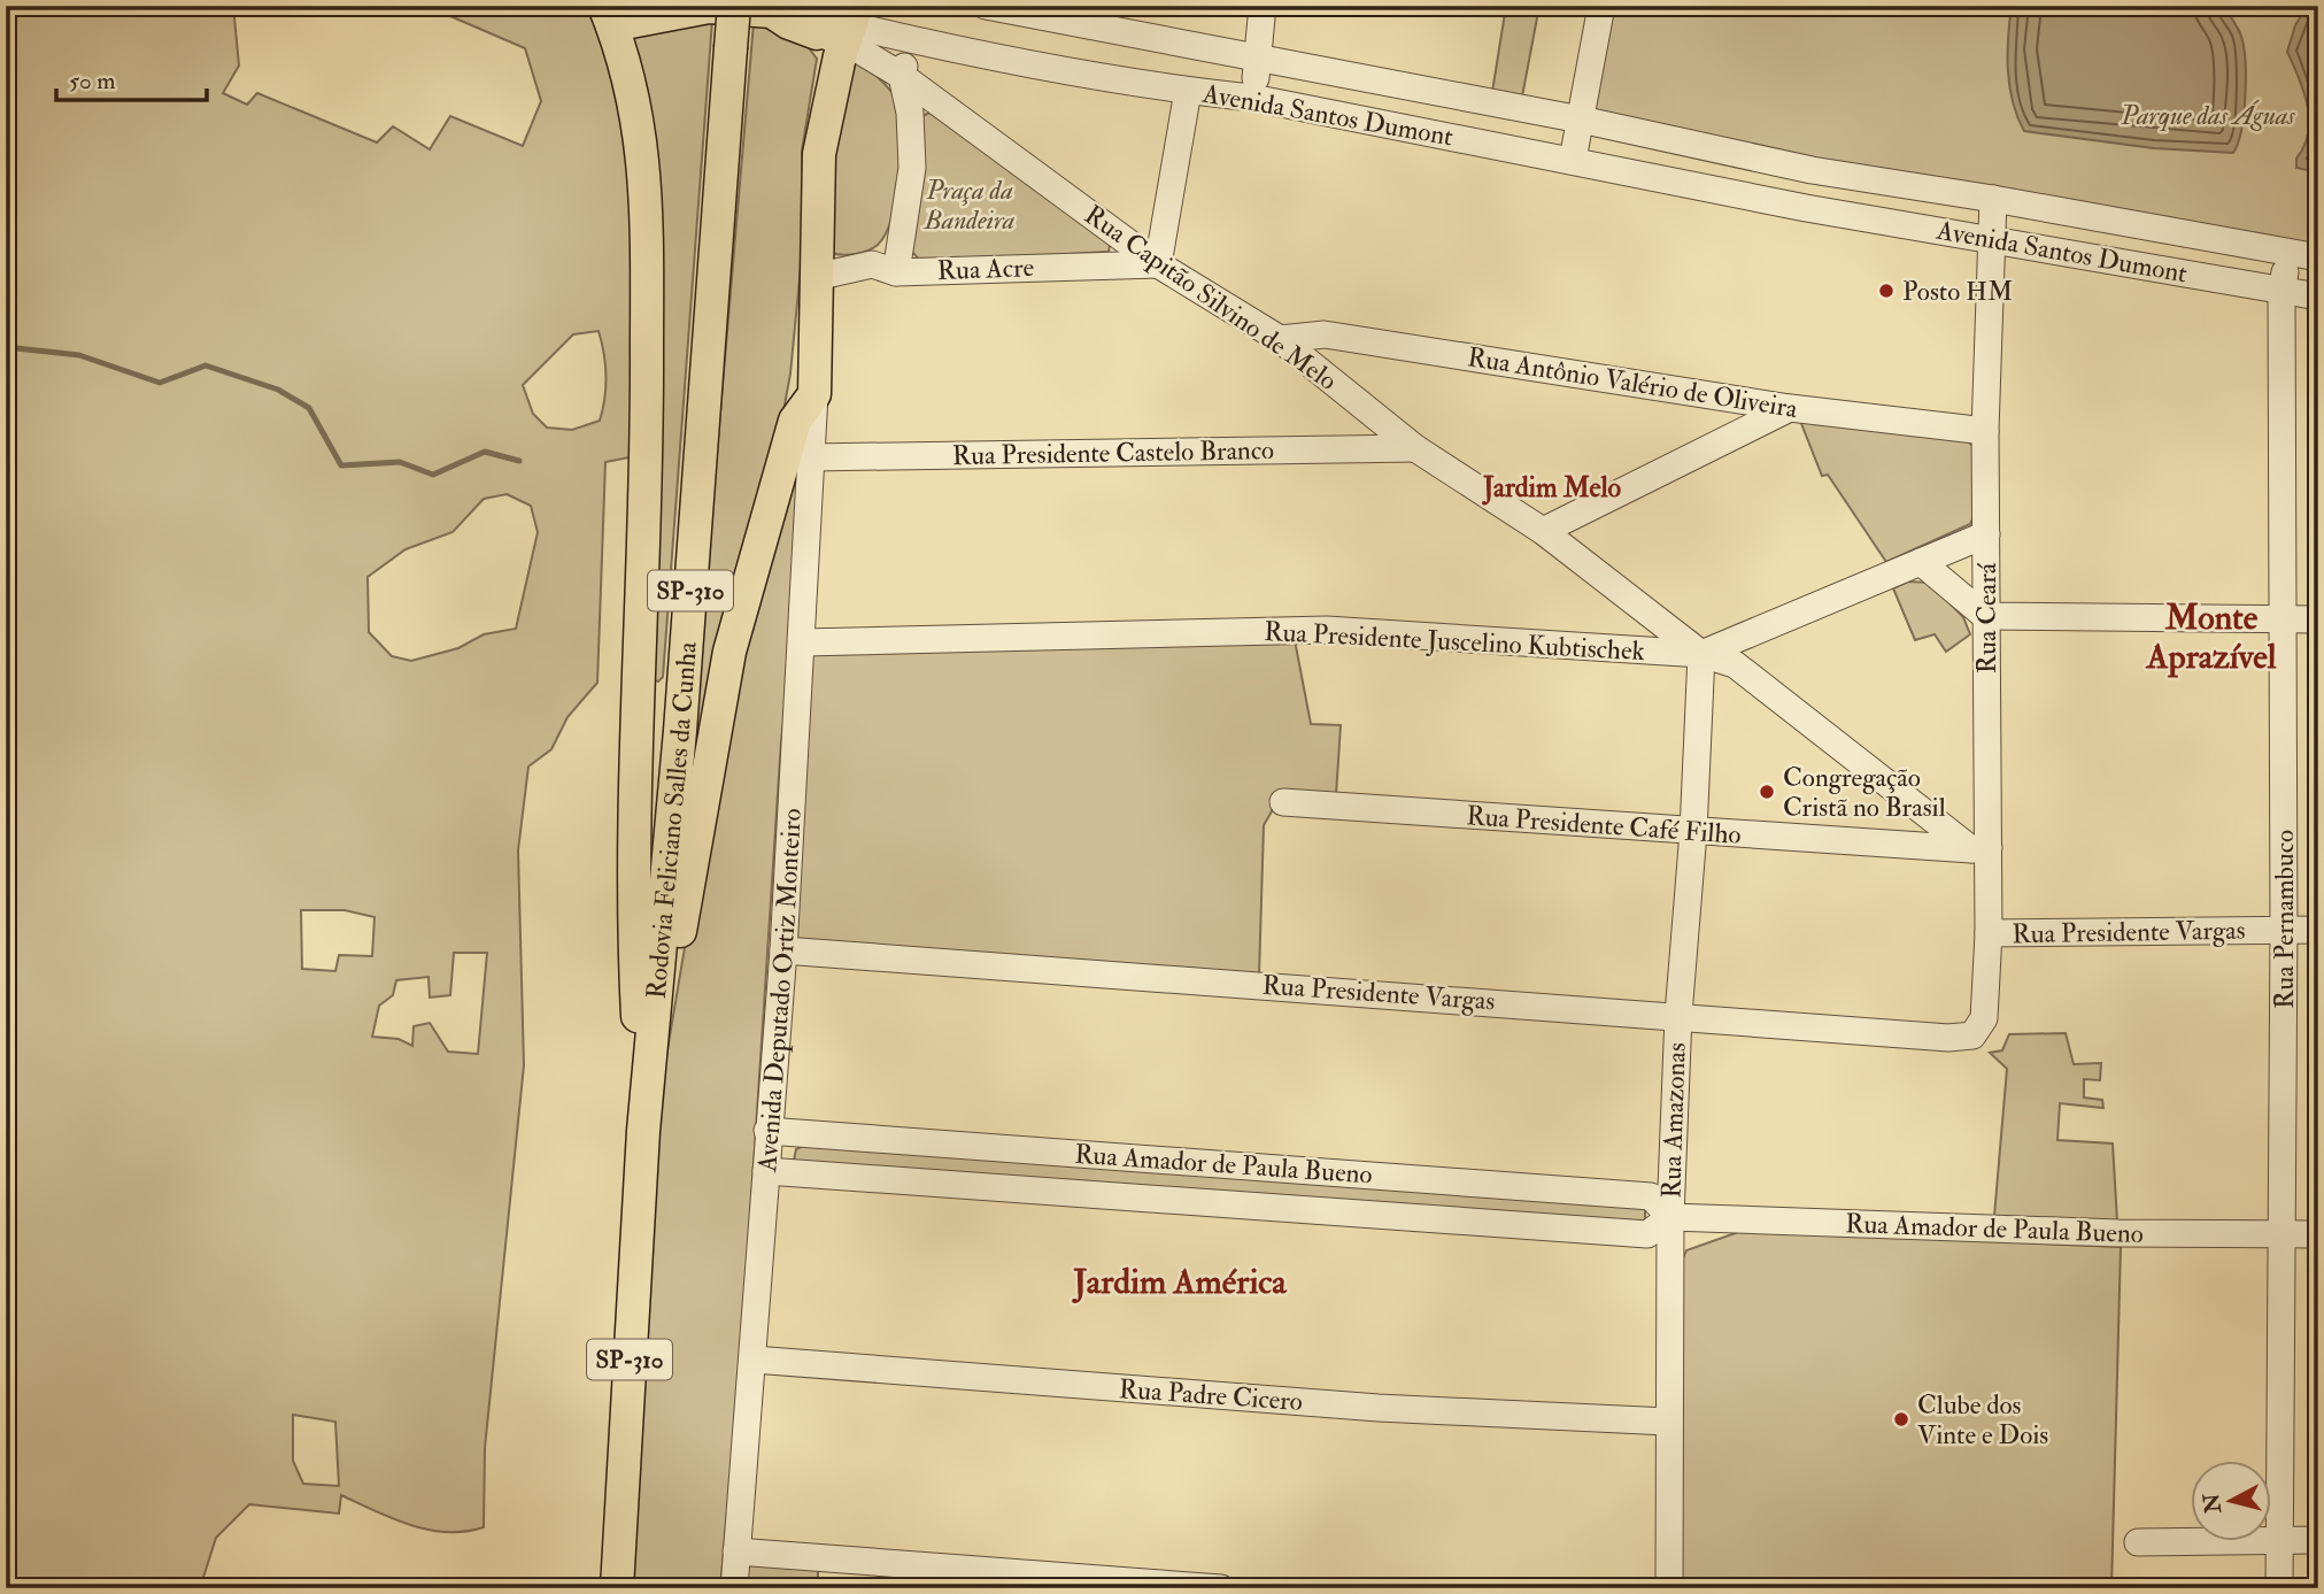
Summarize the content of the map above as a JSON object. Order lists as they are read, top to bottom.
{
  "streets": {
    "main road": ["SP-310", "Rodovia Feliciano Salles da Cunha"],
    "street": [
      "Avenida Santos Dumont",
      "Rua Acre",
      "Rua Capitão Silvino de Melo",
      "Rua Antônio Valério de Oliveira",
      "Rua Presidente Castelo Branco",
      "Rua Ceará",
      "Rua Presidente Juscelino Kubtischek",
      "Rua Presidente Café Filho",
      "Rua Pernambuco",
      "Rua Presidente Vargas",
      "Avenida Deputado Ortiz Monteiro",
      "Rua Amazonas",
      "Rua Amador de Paula Bueno",
      "Rua Padre Cicero"
    ]
  },
  "crossings": [
    ["Avenida Santos Dumont", "Rua Capitão Silvino de Melo"],
    ["Avenida Santos Dumont", "Rua Ceará"],
    ["Avenida Santos Dumont", "Rua Pernambuco"],
    ["Rua Acre", "Rua Capitão Silvino de Melo"],
    ["Rua Capitão Silvino de Melo", "Rua Antônio Valério de Oliveira"],
    ["Rua Capitão Silvino de Melo", "Rua Presidente Castelo Branco"],
    ["Rua Capitão Silvino de Melo", "Rua Ceará"],
    ["Rua Capitão Silvino de Melo", "Rua Presidente Juscelino Kubtischek"],
    ["Rua Capitão Silvino de Melo", "Rua Presidente Café Filho"],
    ["Rua Capitão Silvino de Melo", "Rua Amazonas"],
    ["Rua Antônio Valério de Oliveira", "Rua Ceará"],
    ["Rua Presidente Castelo Branco", "Avenida Deputado Ortiz Monteiro"],
    ["Rua Ceará", "Rua Presidente Juscelino Kubtischek"],
    ["Rua Ceará", "Rua Presidente Café Filho"],
    ["Rua Ceará", "Rua Presidente Vargas"],
    ["Rua Presidente Juscelino Kubtischek", "Avenida Deputado Ortiz Monteiro"],
    ["Rua Presidente Juscelino Kubtischek", "Rua Amazonas"],
    ["Rua Presidente Café Filho", "Rua Amazonas"],
    ["Rua Pernambuco", "Rua Presidente Vargas"],
    ["Rua Pernambuco", "Rua Amador de Paula Bueno"],
    ["Rua Presidente Vargas", "Avenida Deputado Ortiz Monteiro"],
    ["Rua Presidente Vargas", "Rua Amazonas"],
    ["Avenida Deputado Ortiz Monteiro", "Rua Amador de Paula Bueno"],
    ["Avenida Deputado Ortiz Monteiro", "Rua Padre Cicero"],
    ["Rua Amazonas", "Rua Amador de Paula Bueno"],
    ["Rua Amazonas", "Rua Padre Cicero"]
  ],
  "districts": ["Jardim Melo", "Monte Aprazível", "Jardim América"],
  "parks": ["Parque das Águas", "Praça da Bandeira"],
  "places": ["Posto HM", "Congregação Cristã no Brasil", "Clube dos Vinte e Dois"],
  "scale_bar": "50 m",
  "north": "left"
}
